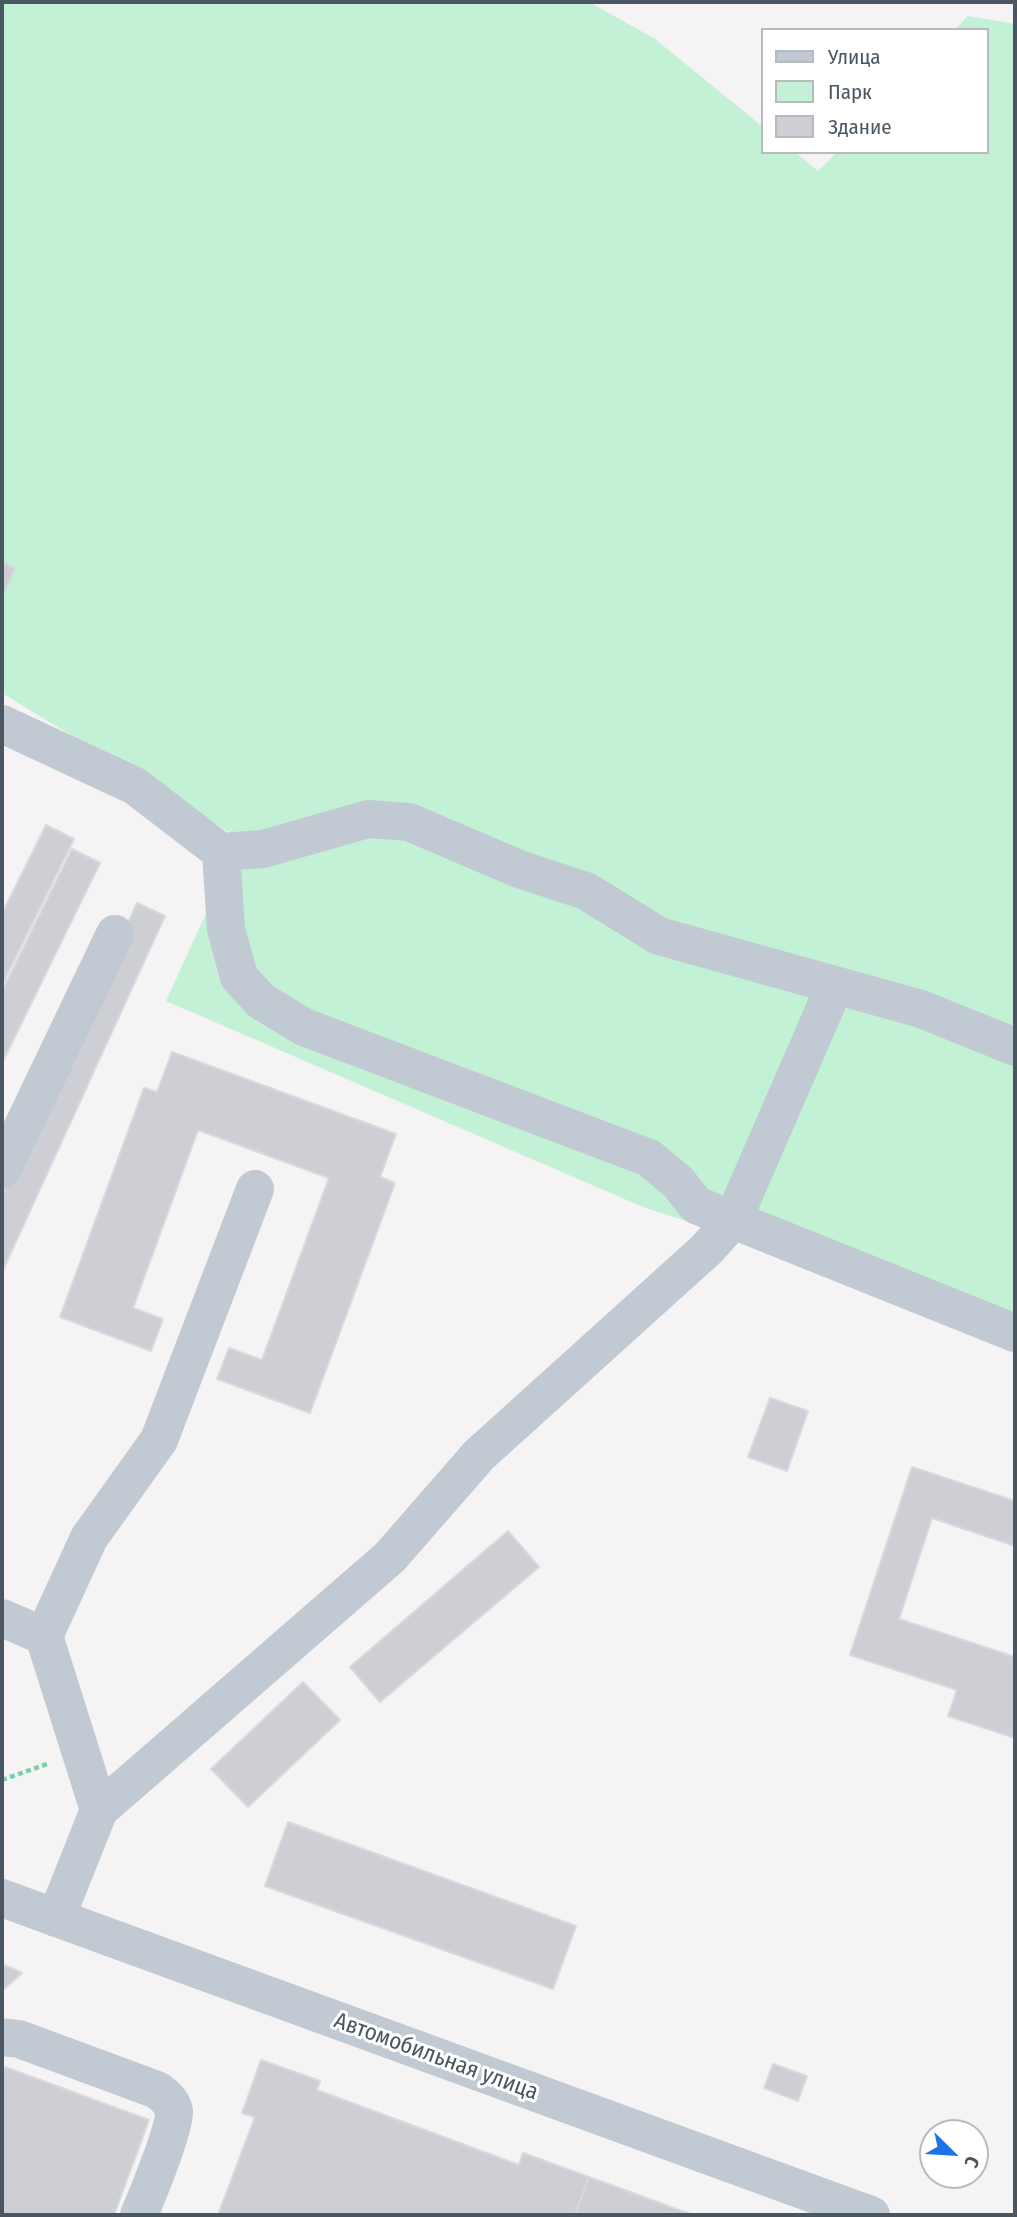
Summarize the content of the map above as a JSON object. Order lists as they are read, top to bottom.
{
  "streets": {
    "street": ["Автомобильная улица"]
  },
  "legend": ["Улица", "Парк", "Здание"],
  "north": "bottom right"
}
